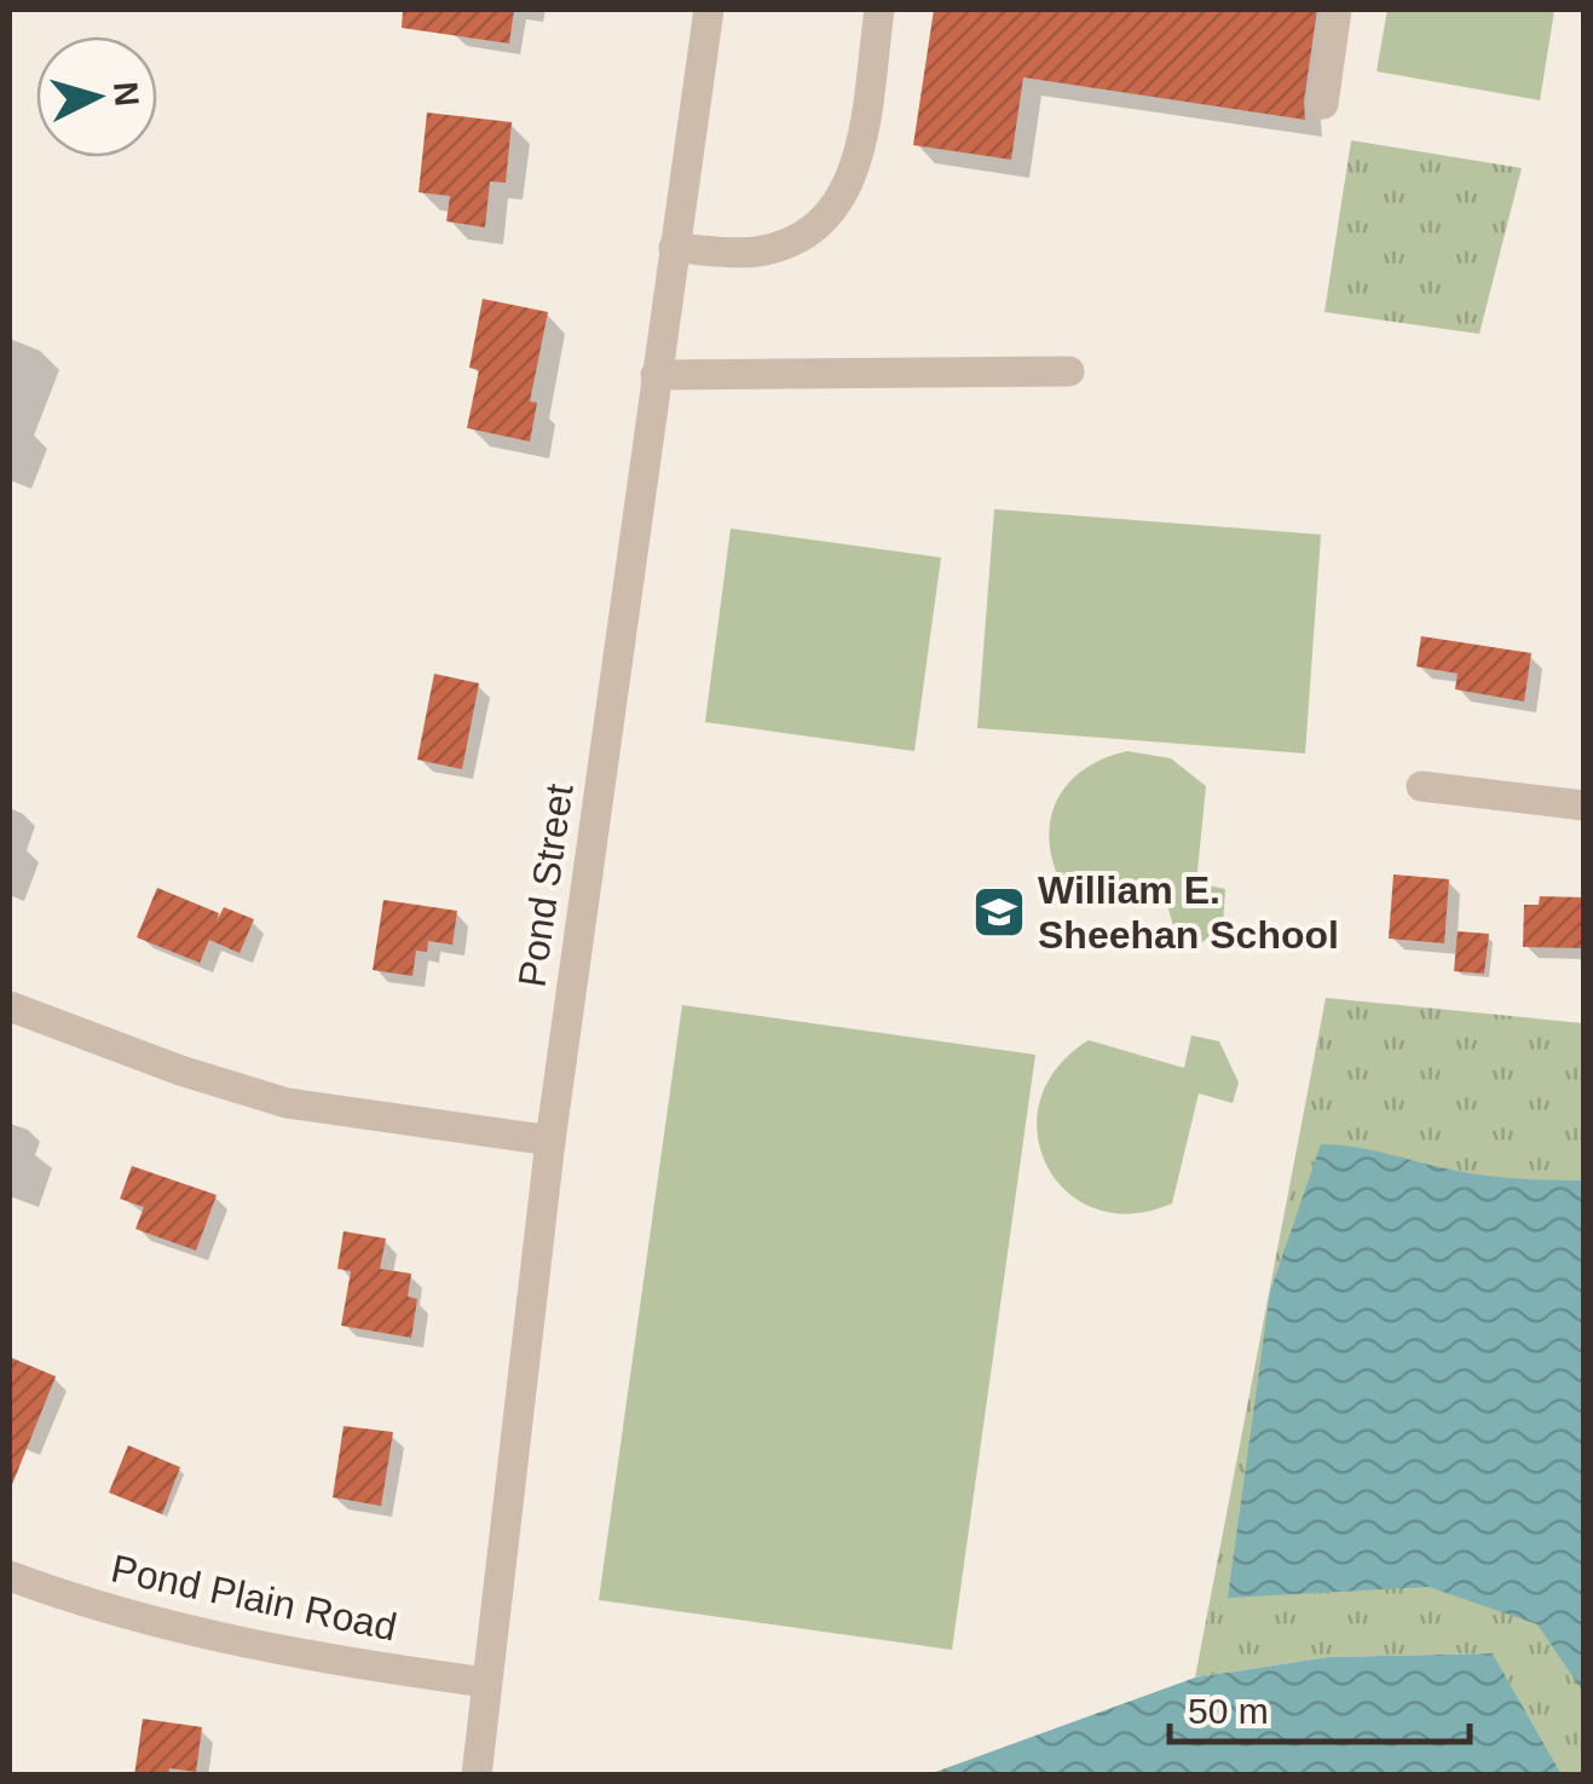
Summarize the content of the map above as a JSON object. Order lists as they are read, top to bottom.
{
  "streets": {
    "street": ["Pond Street", "Pond Plain Road"]
  },
  "crossings": [
    ["Pond Street", "Pond Plain Road"]
  ],
  "places": {
    "school or university": ["William E. Sheehan School"]
  },
  "scale_bar": "50 m",
  "north": "right"
}
